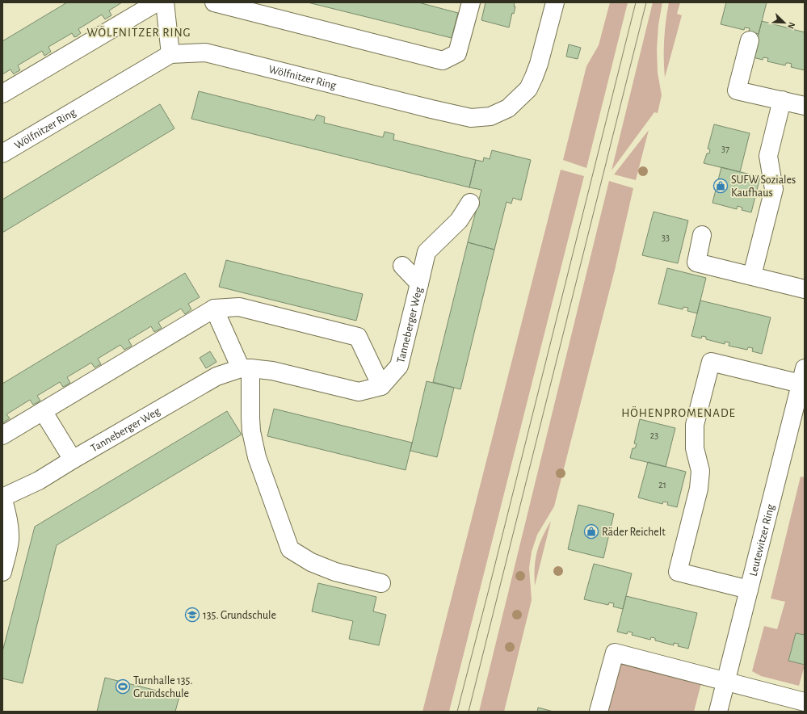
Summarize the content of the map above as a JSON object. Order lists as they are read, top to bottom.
{
  "streets": {
    "street": ["Wölfnitzer Ring", "Tanneberger Weg", "Leutewitzer Ring"]
  },
  "districts": ["WÖLFNITZER RING", "HÖHENPROMENADE"],
  "places": {
    "shop": ["SUFW Soziales Kaufhaus", "Räder Reichelt"],
    "school or university": ["135. Grundschule"],
    "sports": ["Turnhalle 135. Grundschule"]
  },
  "house_numbers": [
    "37",
    "33",
    "23",
    "21"
  ],
  "north": "bottom right"
}
